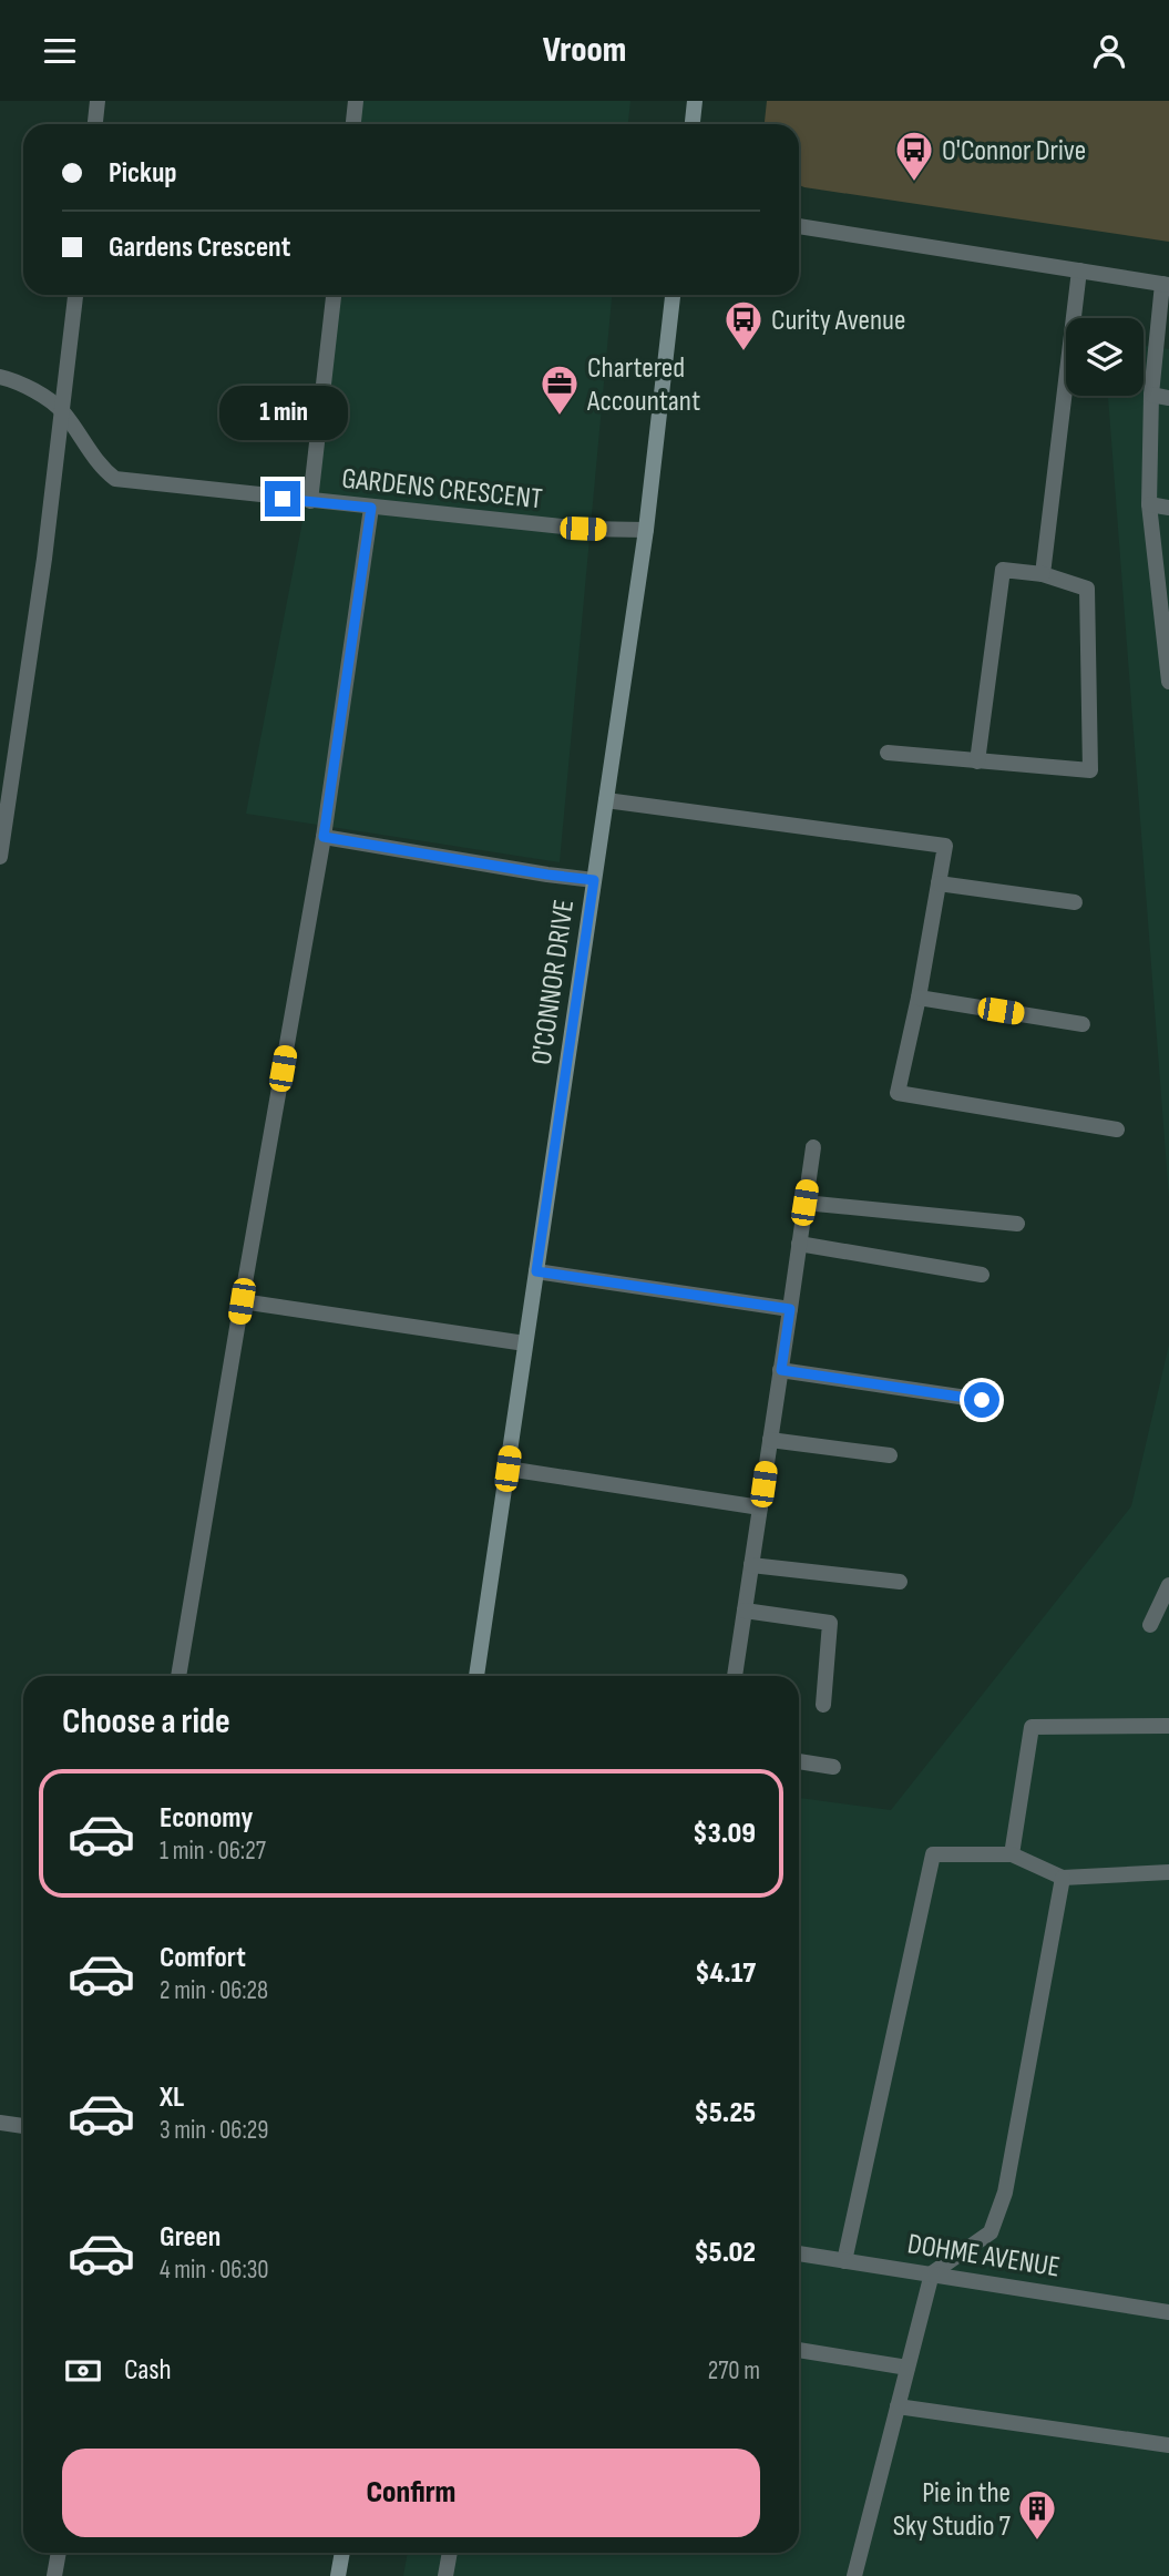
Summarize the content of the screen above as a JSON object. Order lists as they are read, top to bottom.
{
  "streets": {
    "main road": ["O'CONNOR DRIVE"],
    "street": ["GARDENS CRESCENT", "DOHME AVENUE"]
  },
  "crossings": [
    ["GARDENS CRESCENT", "O'CONNOR DRIVE"]
  ],
  "places": {
    "bus stop": ["O'Connor Drive", "Curity Avenue"],
    "office": ["Chartered Accountant"],
    "building": ["Pie in the Sky Studio 7"]
  },
  "page": {
    "header": "Vroom",
    "banner": ["Pickup", "Gardens Crescent"],
    "bubble": "1 min",
    "heading": "Choose a ride",
    "list": [
      {
        "name": "Economy",
        "note": "1 min · 06:27",
        "value": "$3.09"
      },
      {
        "name": "Comfort",
        "note": "2 min · 06:28",
        "value": "$4.17"
      },
      {
        "name": "XL",
        "note": "3 min · 06:29",
        "value": "$5.25"
      },
      {
        "name": "Green",
        "note": "4 min · 06:30",
        "value": "$5.02"
      }
    ],
    "pay": ["Cash", "270 m"],
    "buttons": "Confirm"
  }
}
